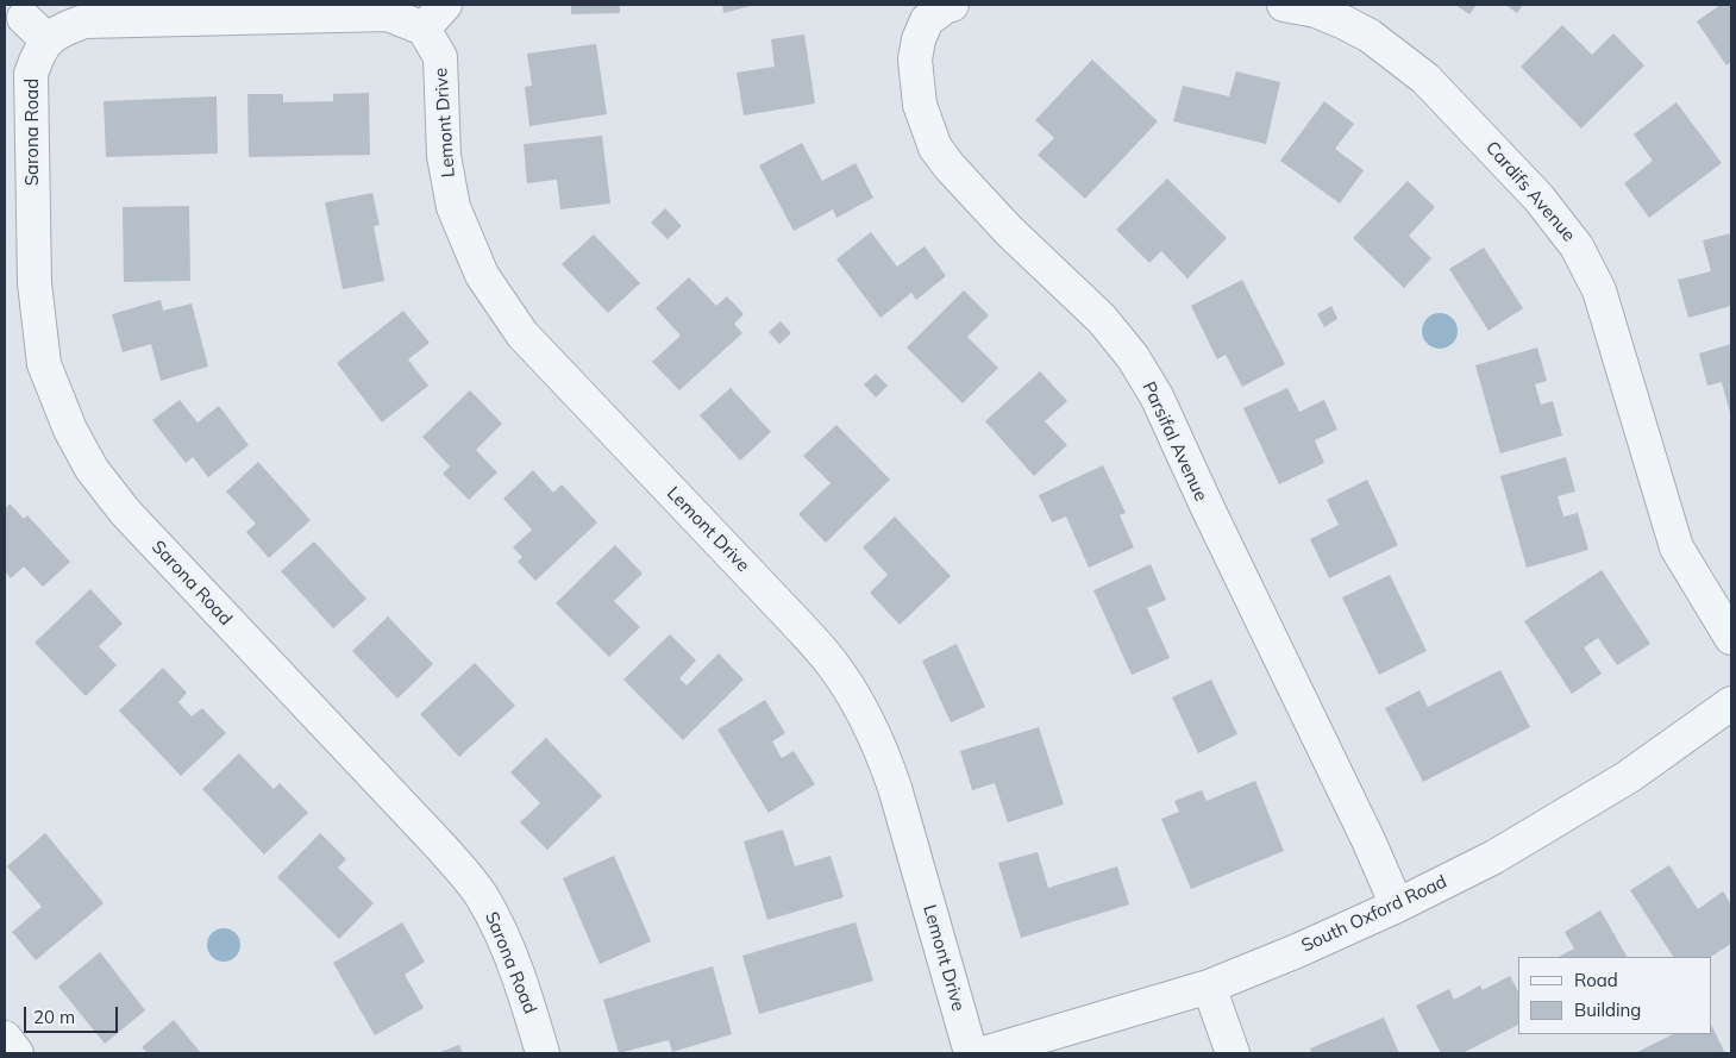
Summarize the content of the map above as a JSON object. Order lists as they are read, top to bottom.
{
  "streets": {
    "street": [
      "Lemont Drive",
      "Sarona Road",
      "Cardifs Avenue",
      "Parsifal Avenue",
      "South Oxford Road"
    ]
  },
  "crossings": [
    ["Lemont Drive", "Sarona Road"],
    ["Parsifal Avenue", "South Oxford Road"]
  ],
  "legend": ["Road", "Building"],
  "scale_bar": "20 m"
}
